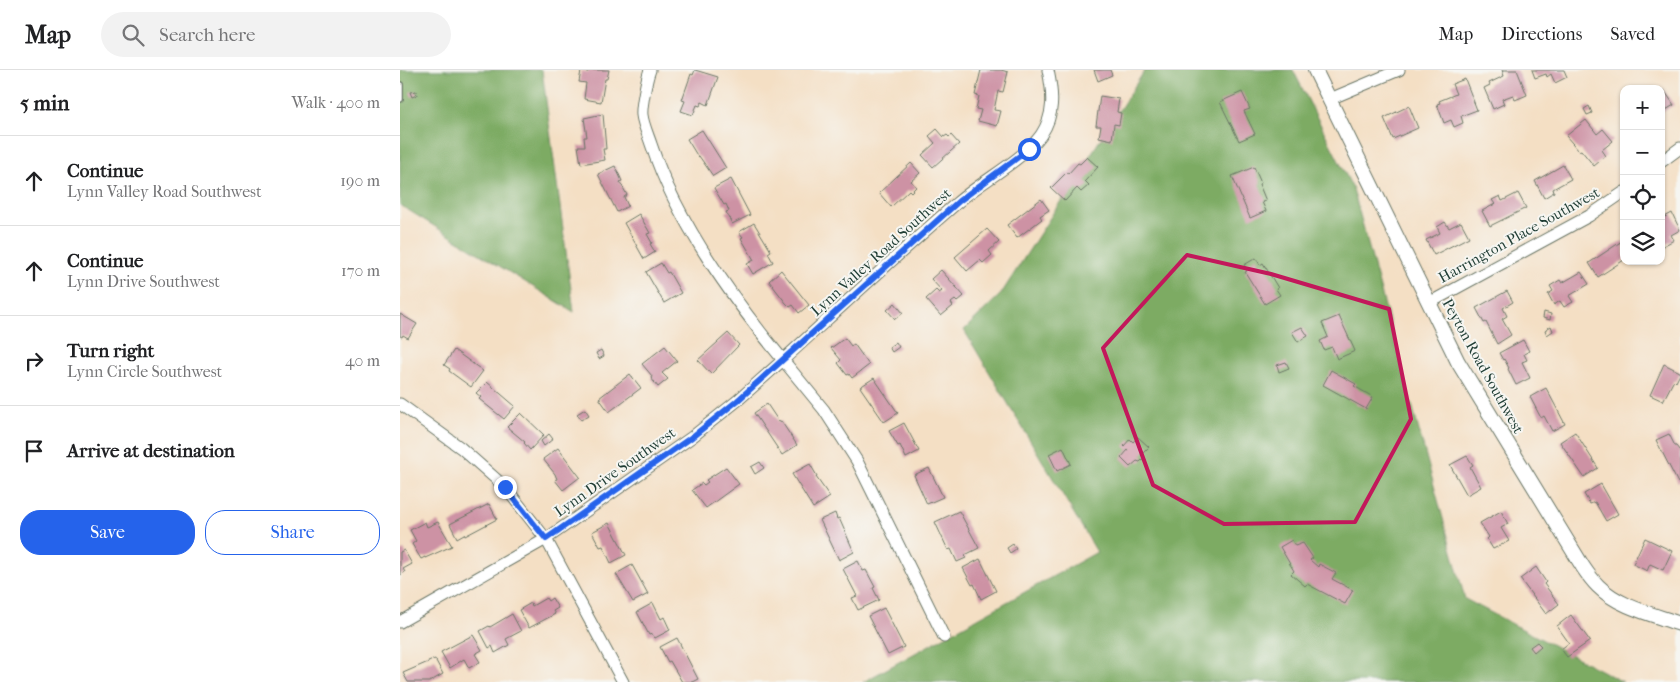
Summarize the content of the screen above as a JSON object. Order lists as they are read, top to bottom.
{
  "streets": {
    "street": [
      "Harrington Place Southwest",
      "Lynn Valley Road Southwest",
      "Peyton Road Southwest",
      "Lynn Drive Southwest"
    ]
  },
  "crossings": [
    ["Harrington Place Southwest", "Peyton Road Southwest"],
    ["Lynn Valley Road Southwest", "Lynn Drive Southwest"]
  ],
  "page": {
    "header": "Map",
    "search": "Search here",
    "nav": ["Map", "Directions", "Saved"],
    "heading": ["5 min", "Walk · 400 m"],
    "map_buttons": ["+", "−"],
    "list": [
      ["Continue", "Lynn Valley Road Southwest", "190 m"],
      ["Continue", "Lynn Drive Southwest", "170 m"],
      ["Turn right", "Lynn Circle Southwest", "40 m"],
      "Arrive at destination"
    ],
    "buttons": ["Save", "Share"]
  }
}
